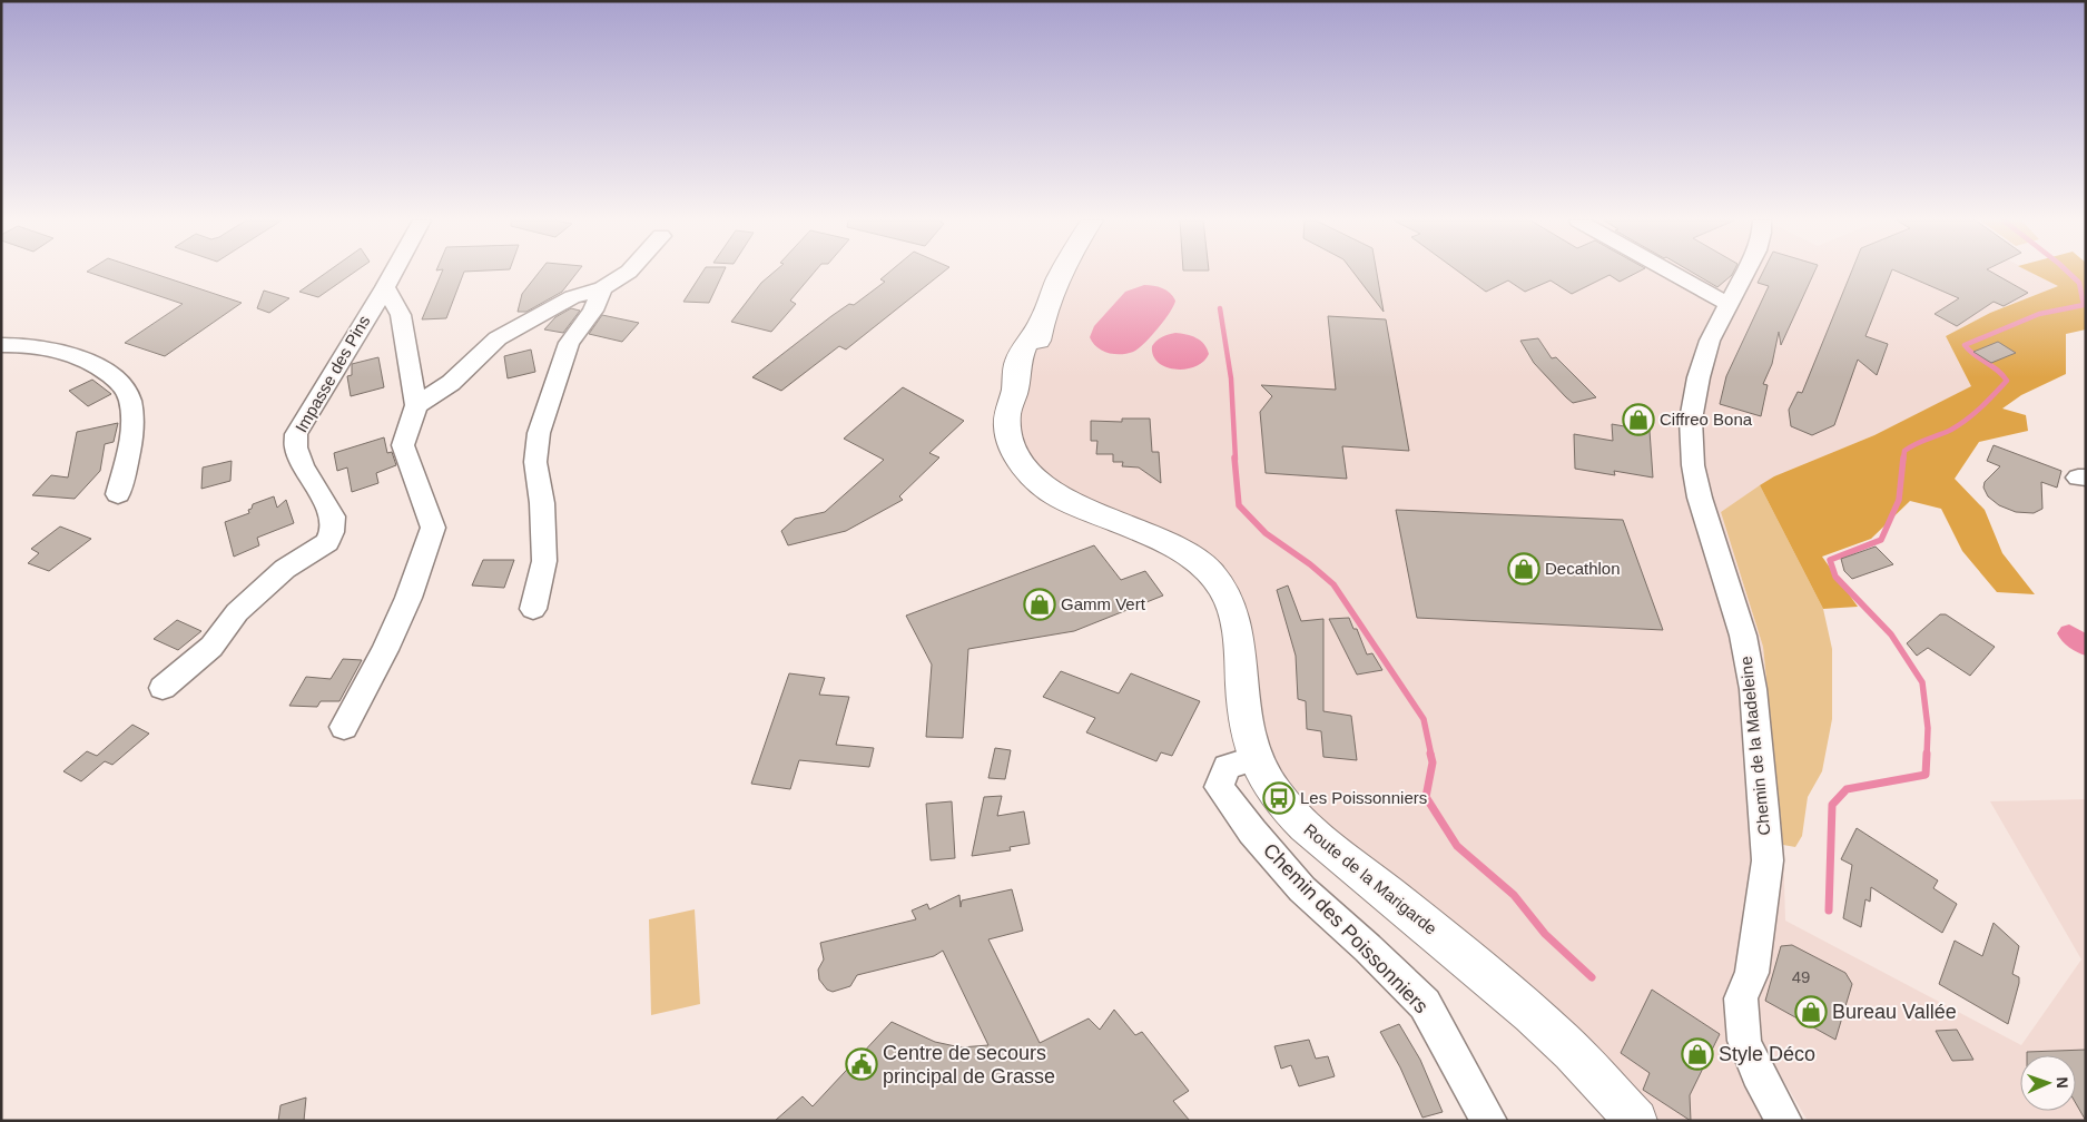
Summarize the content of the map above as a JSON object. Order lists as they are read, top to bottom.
{
  "streets": {
    "main road": ["Route de la Marigarde"],
    "street": ["Impasse des Pins", "Chemin de la Madeleine", "Chemin des Poissonniers"]
  },
  "crossings": [
    ["Route de la Marigarde", "Chemin des Poissonniers"]
  ],
  "places": {
    "shop": [
      "Ciffreo Bona",
      "Decathlon",
      "Gamm Vert",
      "Bureau Vallée",
      "Style Déco"
    ],
    "bus stop": ["Les Poissonniers"],
    "public building": ["Centre de secours principal de Grasse"]
  },
  "house_numbers": ["49"],
  "north": "right"
}
